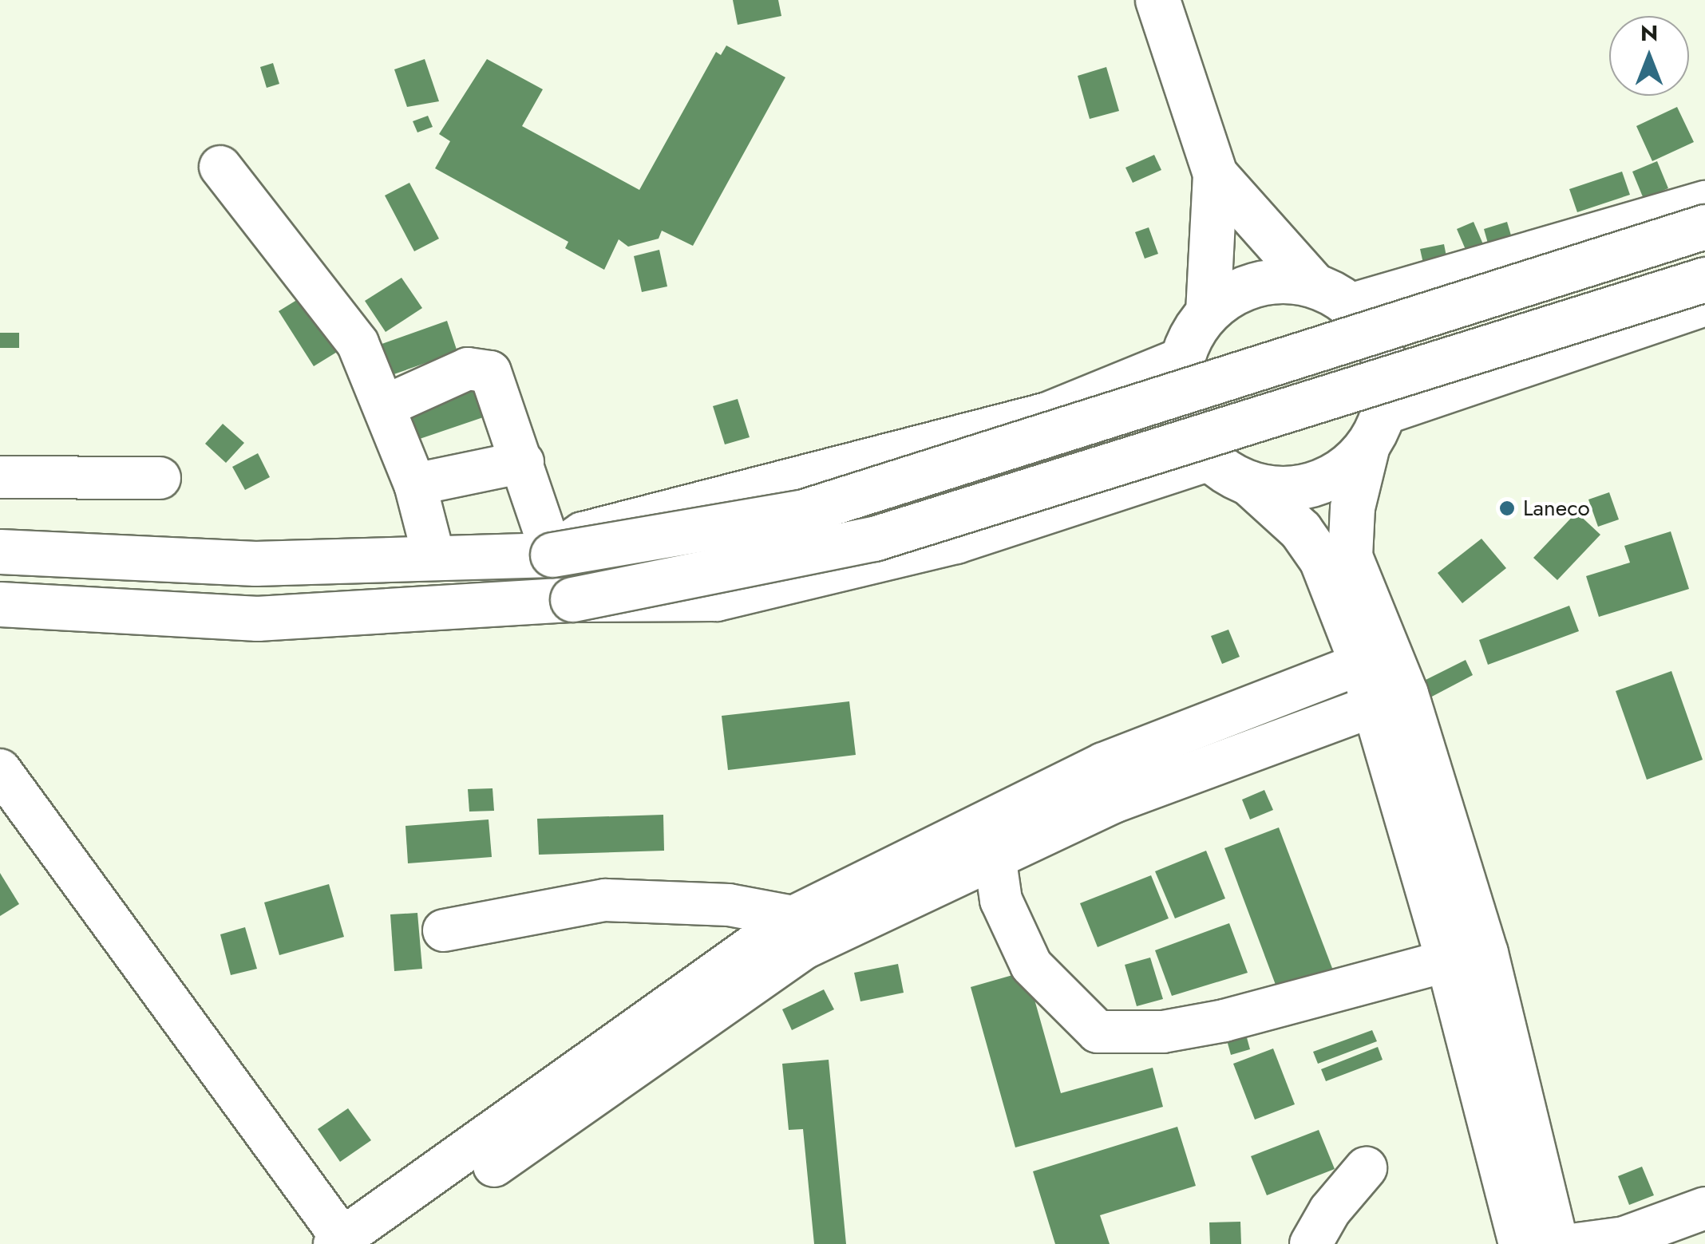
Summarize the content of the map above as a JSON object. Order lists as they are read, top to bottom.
{
  "places": ["Laneco"],
  "north": "top"
}
